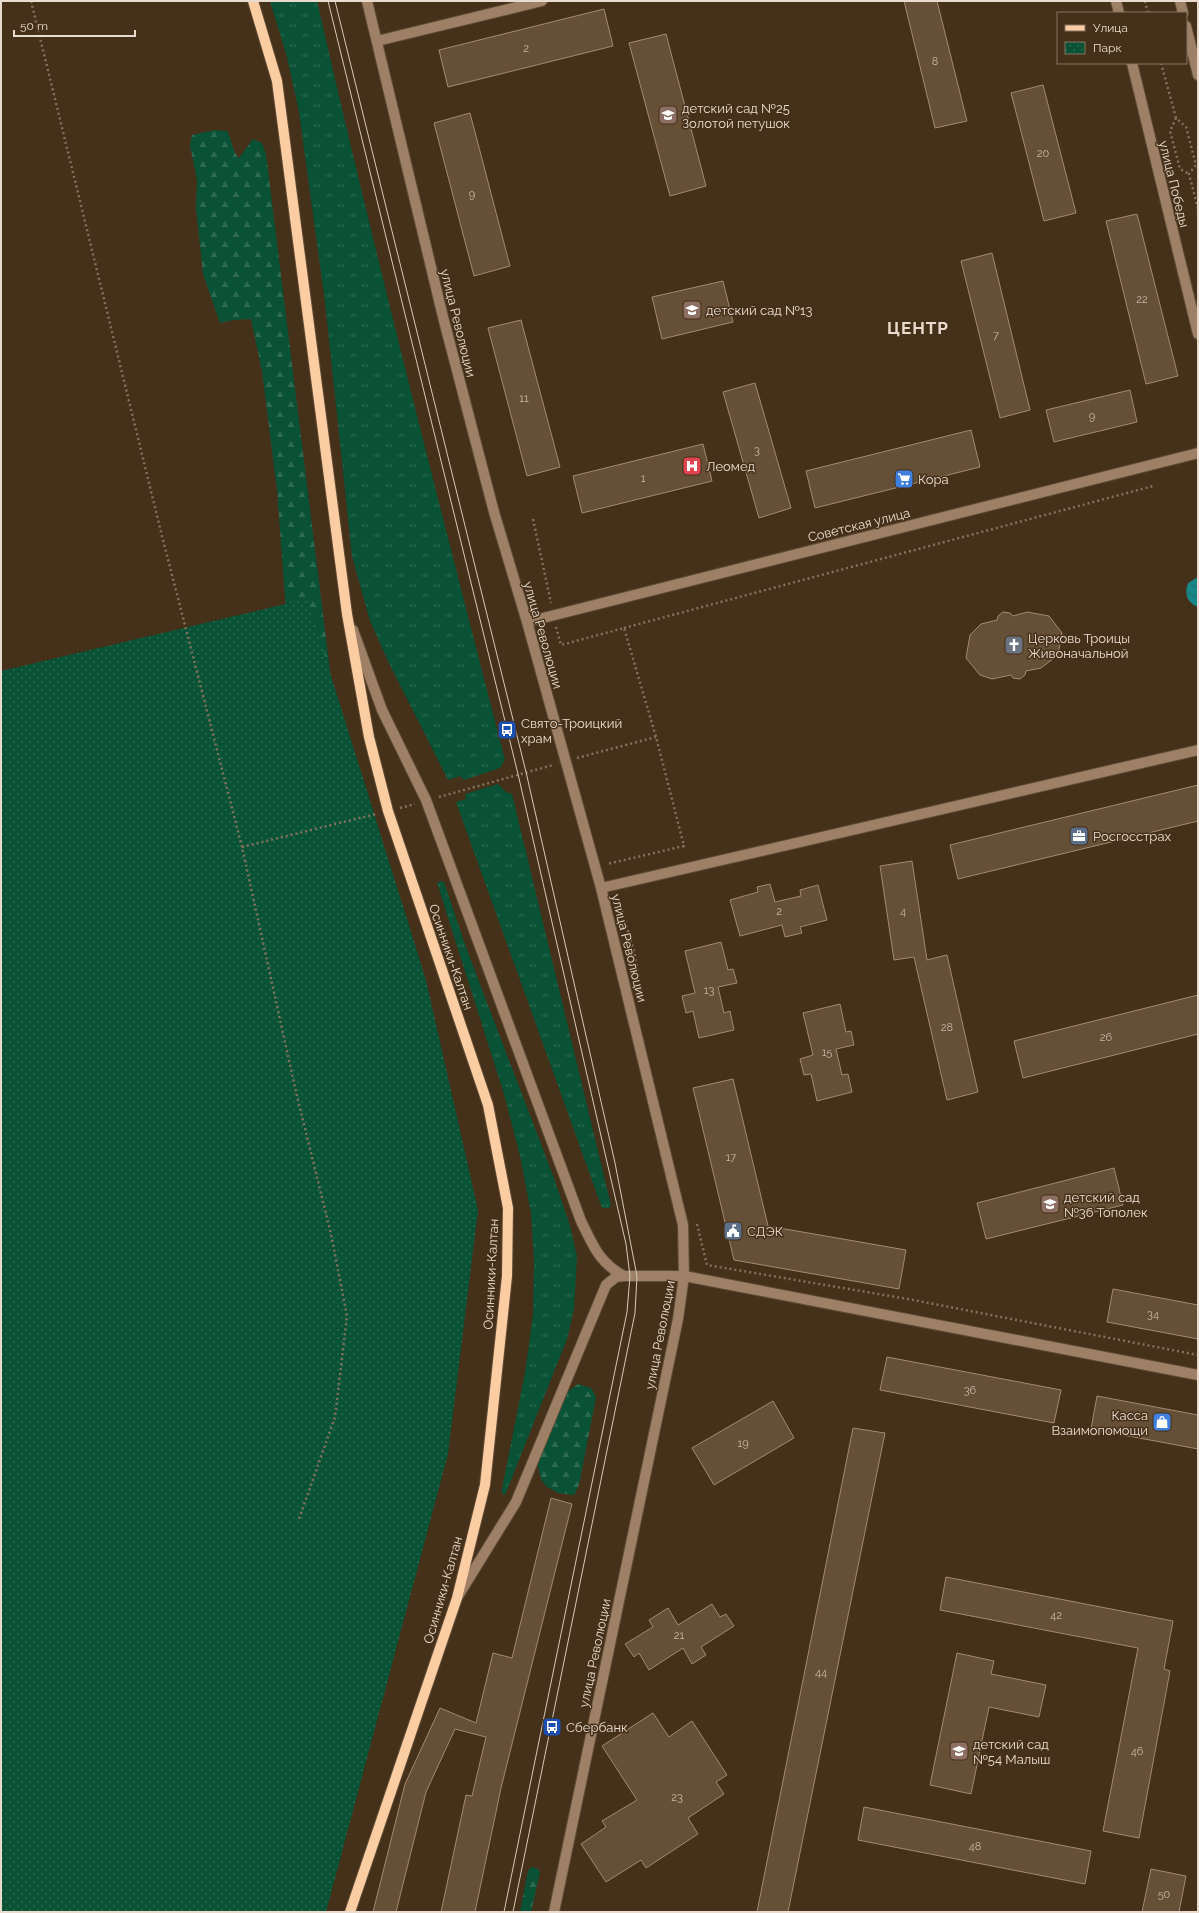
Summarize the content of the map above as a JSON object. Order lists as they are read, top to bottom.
{
  "streets": {
    "main road": ["Осинники-Калтан"],
    "street": ["улица Победы", "улица Революции", "Советская улица"]
  },
  "crossings": [
    ["улица Революции", "Советская улица"]
  ],
  "districts": ["ЦЕНТР"],
  "places": {
    "school or university": [
      "детский сад №25 Золотой петушок",
      "детский сад №13",
      "детский сад №36 Тополек",
      "детский сад №54 Малыш"
    ],
    "hospital": ["Леомед"],
    "supermarket": ["Кора"],
    "church": ["Церковь Троицы Живоначальной"],
    "bus stop": ["Свято-Троицкий храм", "Сбербанк"],
    "office": ["Росгосстрах"],
    "public building": ["СДЭК"],
    "shop": ["Касса Взаимопомощи"]
  },
  "house_numbers": [
    "2",
    "8",
    "20",
    "9",
    "22",
    "7",
    "11",
    "9",
    "3",
    "1",
    "2",
    "4",
    "13",
    "28",
    "26",
    "15",
    "17",
    "34",
    "36",
    "19",
    "42",
    "21",
    "44",
    "46",
    "23",
    "48",
    "50"
  ],
  "legend": ["Улица", "Парк"],
  "scale_bar": "50 m"
}
